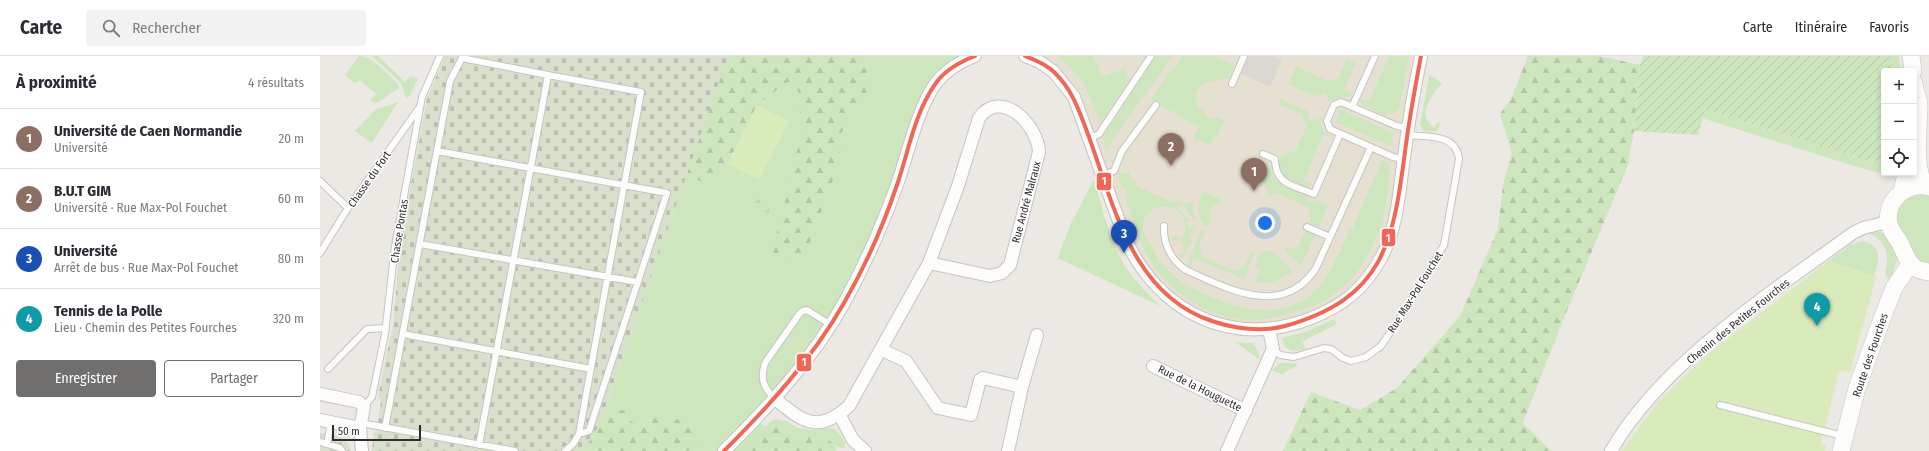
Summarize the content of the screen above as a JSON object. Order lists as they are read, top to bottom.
{
  "streets": {
    "main road": ["Route des Fourches"],
    "street": ["Rue André Malraux", "Chemin des Petites Fourches", "Rue de la Houguette"],
    "lane": ["Chasse du Fort", "Chasse Pontas", "Rue Max-Pol Fouchet"]
  },
  "crossings": [
    ["Chasse du Fort", "Chasse Pontas"],
    ["Rue Max-Pol Fouchet", "Rue de la Houguette"]
  ],
  "lines": ["transit line 1"],
  "scale_bar": "50 m",
  "page": {
    "header": "Carte",
    "search": "Rechercher",
    "nav": ["Carte", "Itinéraire", "Favoris"],
    "heading": ["À proximité", "4 résultats"],
    "map_buttons": ["+", "−"],
    "list": [
      {
        "mark": "1",
        "name": "Université de Caen Normandie",
        "note": "Université",
        "value": "20 m"
      },
      {
        "mark": "2",
        "name": "B.U.T GIM",
        "note": "Université · Rue Max-Pol Fouchet",
        "value": "60 m"
      },
      {
        "mark": "3",
        "name": "Université",
        "note": "Arrêt de bus · Rue Max-Pol Fouchet",
        "value": "80 m"
      },
      {
        "mark": "4",
        "name": "Tennis de la Polle",
        "note": "Lieu · Chemin des Petites Fourches",
        "value": "320 m"
      }
    ],
    "pins": [
      "2",
      "1",
      "3",
      "4"
    ],
    "buttons": ["Enregistrer", "Partager"],
    "scale": "50 m"
  }
}
